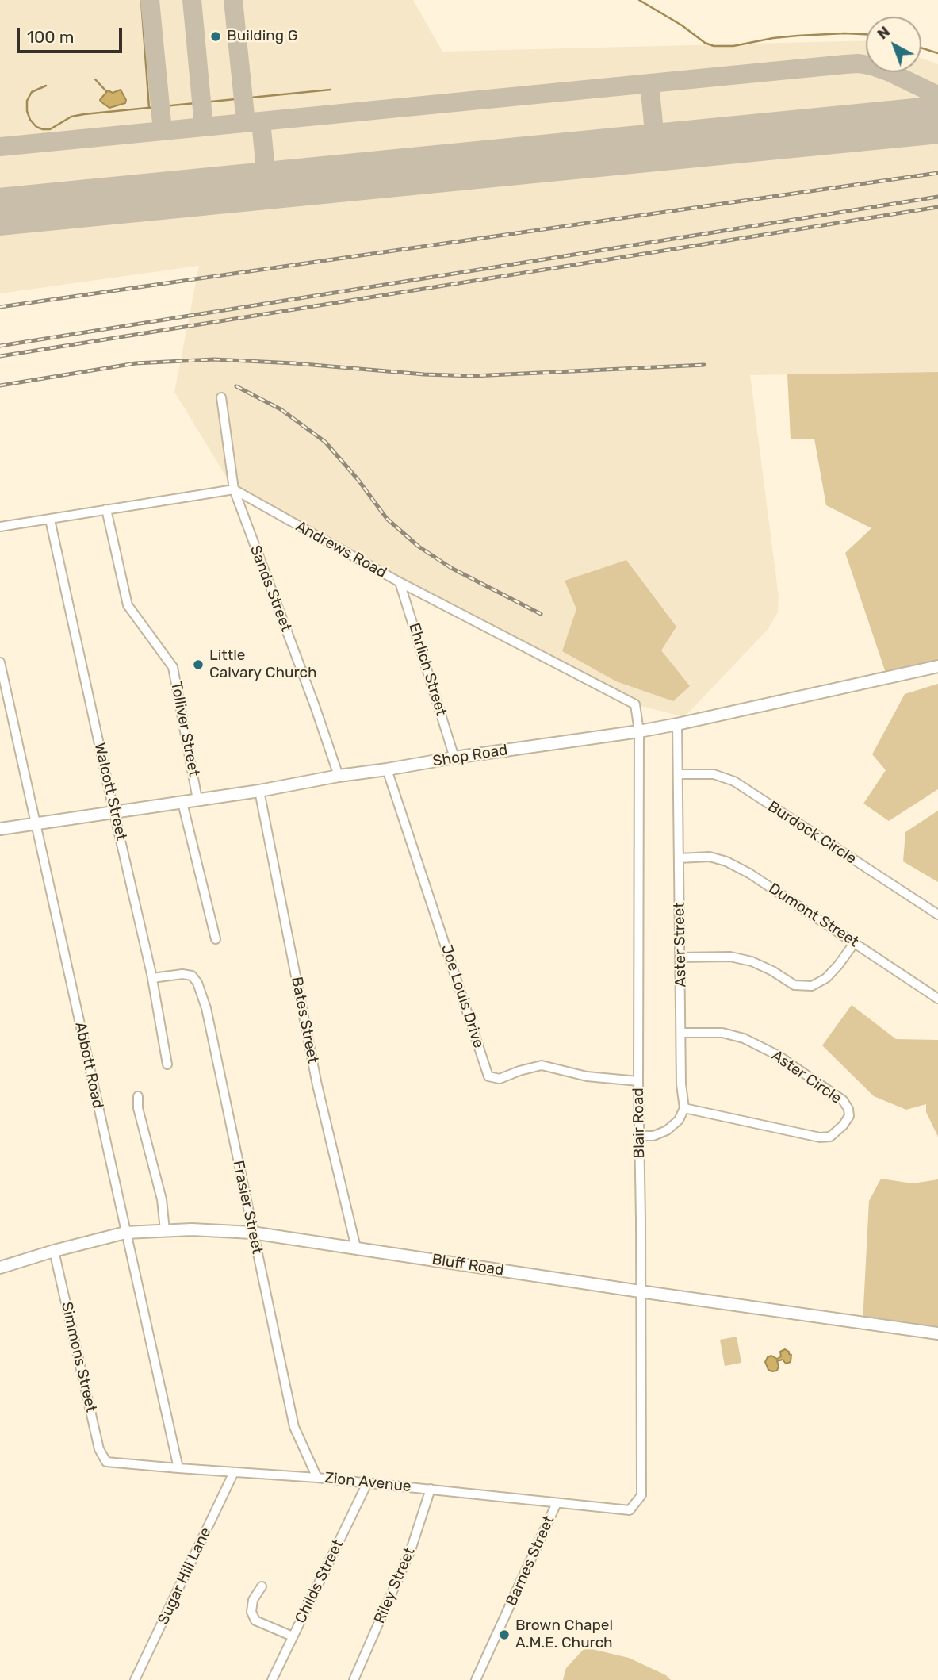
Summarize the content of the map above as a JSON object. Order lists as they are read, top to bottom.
{
  "streets": {
    "street": [
      "Andrews Road",
      "Sands Street",
      "Ehrlich Street",
      "Tolliver Street",
      "Shop Road",
      "Walcott Street",
      "Burdock Circle",
      "Dumont Street",
      "Aster Street",
      "Joe Louis Drive",
      "Bates Street",
      "Abbott Road",
      "Aster Circle",
      "Blair Road",
      "Frasier Street",
      "Bluff Road",
      "Simmons Street",
      "Zion Avenue",
      "Barnes Street",
      "Sugar Hill Lane",
      "Childs Street",
      "Riley Street"
    ]
  },
  "crossings": [
    ["Andrews Road", "Sands Street"],
    ["Andrews Road", "Ehrlich Street"],
    ["Andrews Road", "Shop Road"],
    ["Andrews Road", "Blair Road"],
    ["Sands Street", "Shop Road"],
    ["Ehrlich Street", "Shop Road"],
    ["Tolliver Street", "Shop Road"],
    ["Shop Road", "Walcott Street"],
    ["Shop Road", "Aster Street"],
    ["Shop Road", "Joe Louis Drive"],
    ["Shop Road", "Bates Street"],
    ["Shop Road", "Abbott Road"],
    ["Shop Road", "Blair Road"],
    ["Walcott Street", "Frasier Street"],
    ["Burdock Circle", "Aster Street"],
    ["Dumont Street", "Aster Street"],
    ["Aster Street", "Aster Circle"],
    ["Joe Louis Drive", "Blair Road"],
    ["Bates Street", "Bluff Road"],
    ["Abbott Road", "Bluff Road"],
    ["Abbott Road", "Zion Avenue"],
    ["Blair Road", "Bluff Road"],
    ["Blair Road", "Zion Avenue"],
    ["Frasier Street", "Bluff Road"],
    ["Frasier Street", "Zion Avenue"],
    ["Bluff Road", "Simmons Street"],
    ["Simmons Street", "Zion Avenue"],
    ["Zion Avenue", "Barnes Street"],
    ["Zion Avenue", "Sugar Hill Lane"],
    ["Zion Avenue", "Childs Street"],
    ["Zion Avenue", "Riley Street"]
  ],
  "places": ["Building G", "Little Calvary Church", "Brown Chapel A.M.E. Church"],
  "scale_bar": "100 m",
  "north": "top left"
}
